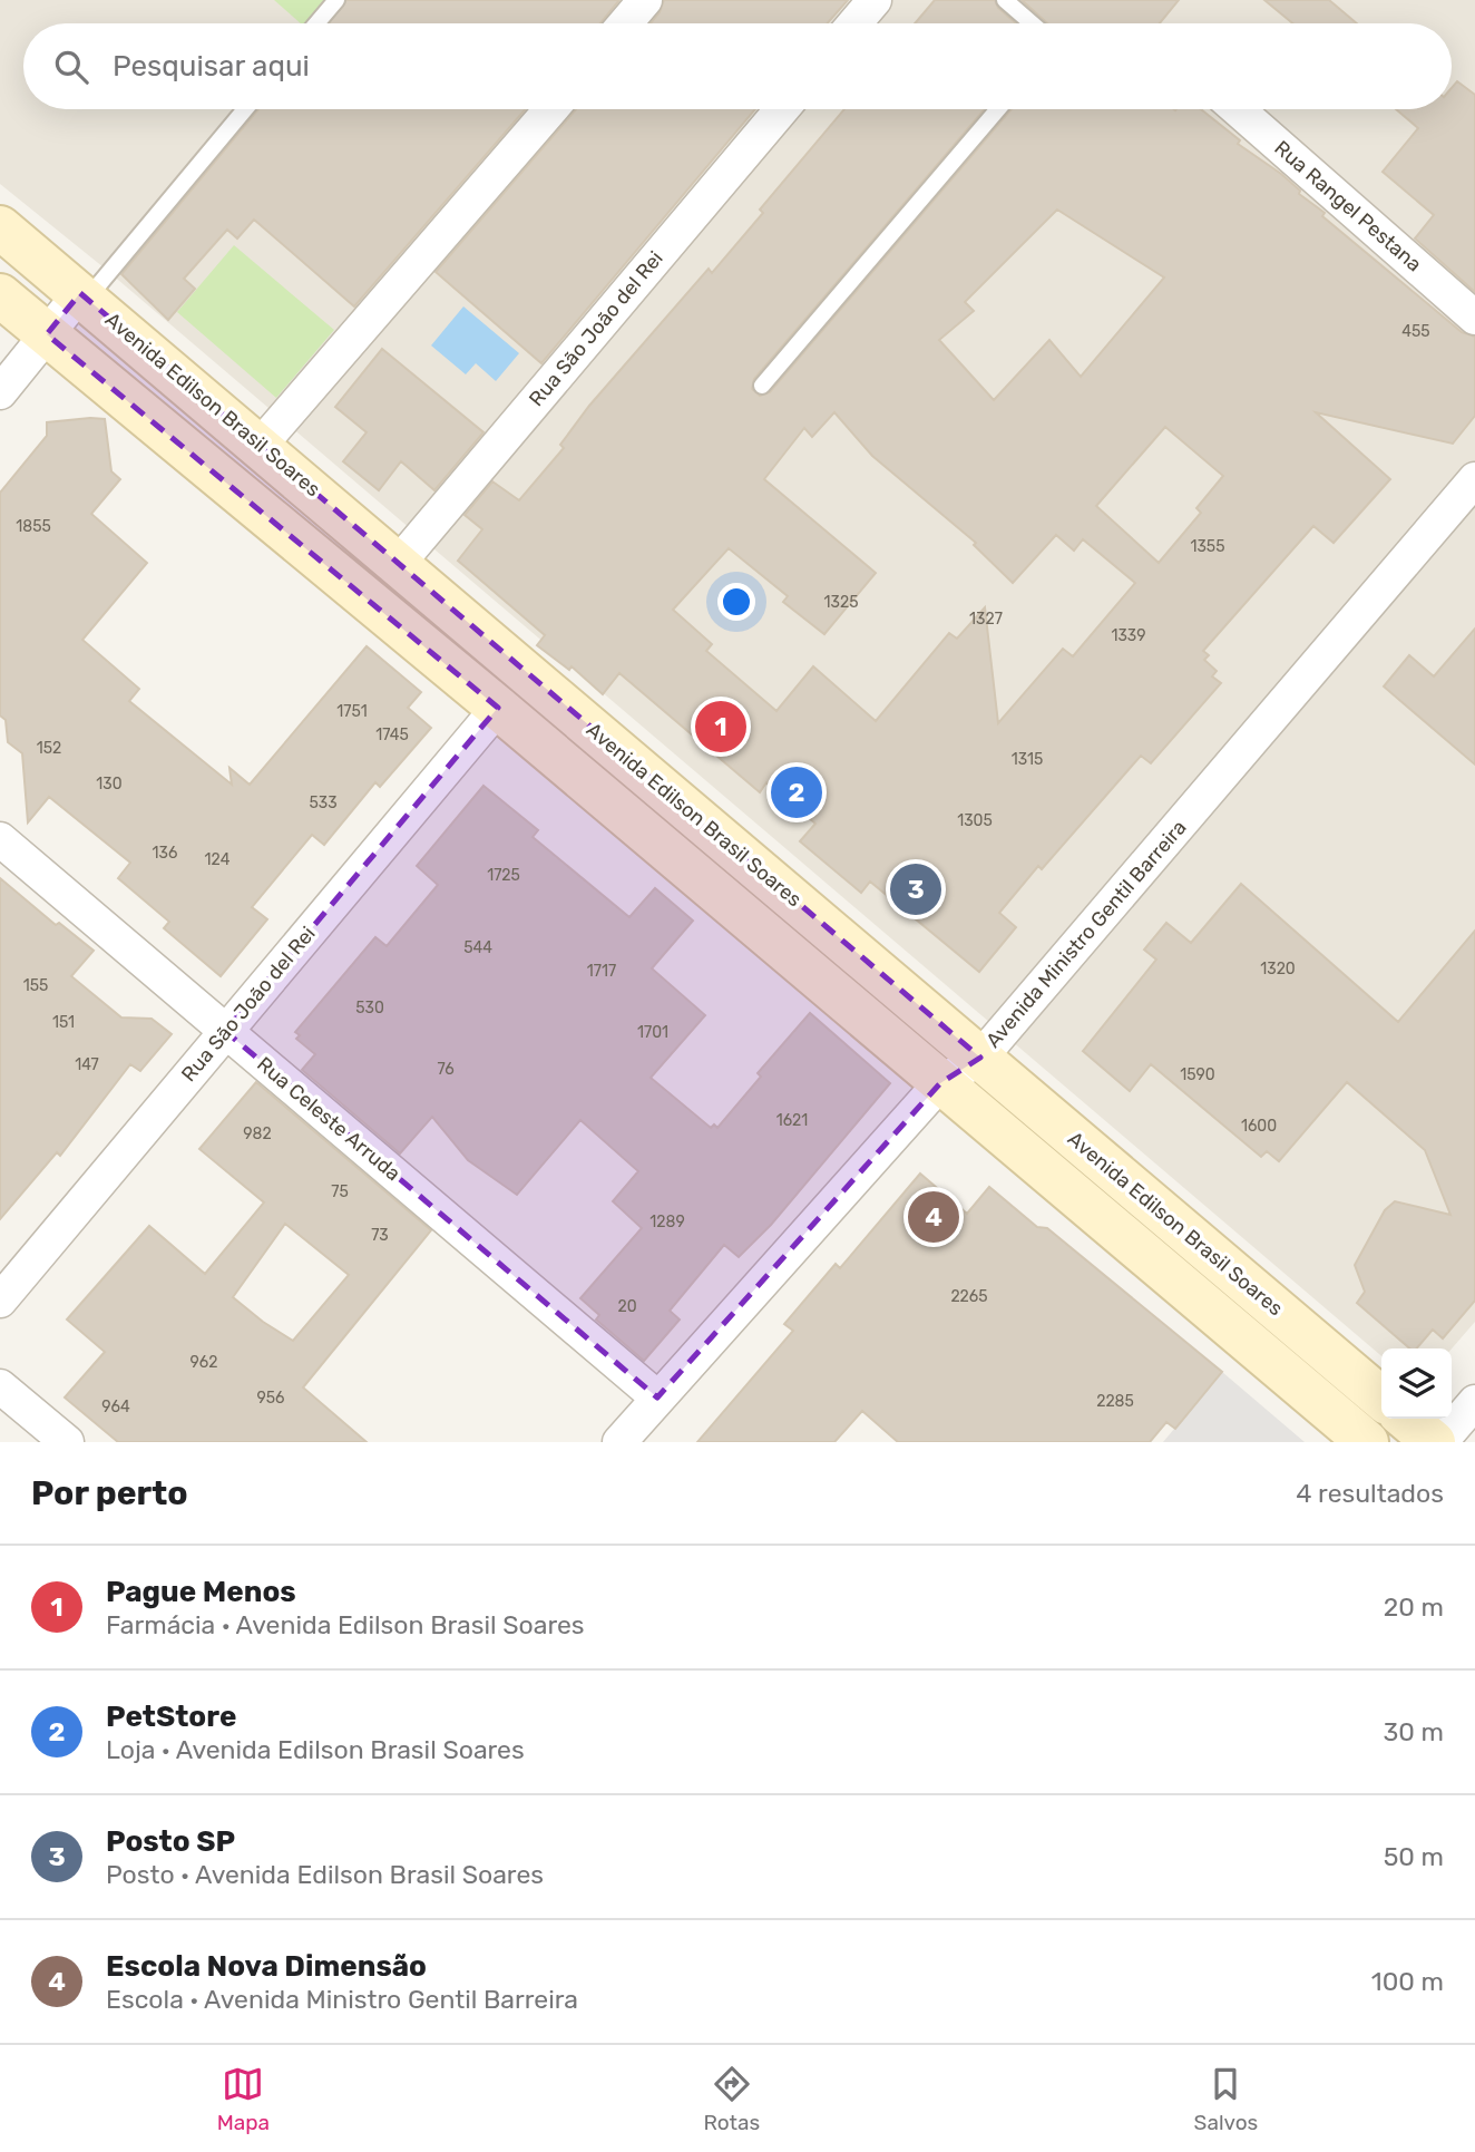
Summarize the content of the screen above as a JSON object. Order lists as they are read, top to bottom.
{
  "streets": {
    "main road": ["Avenida Edilson Brasil Soares"],
    "street": [
      "Rua Rangel Pestana",
      "Rua São João del Rei",
      "Avenida Ministro Gentil Barreira",
      "Rua Celeste Arruda"
    ]
  },
  "crossings": [
    ["Rua São João del Rei", "Avenida Edilson Brasil Soares"],
    ["Rua São João del Rei", "Rua Celeste Arruda"],
    ["Avenida Edilson Brasil Soares", "Avenida Ministro Gentil Barreira"],
    ["Avenida Ministro Gentil Barreira", "Rua Celeste Arruda"]
  ],
  "house_numbers": [
    "455",
    "1855",
    "1355",
    "1325",
    "1327",
    "1339",
    "1751",
    "1745",
    "152",
    "1315",
    "130",
    "533",
    "1305",
    "136",
    "124",
    "1725",
    "544",
    "1320",
    "1717",
    "155",
    "530",
    "151",
    "1701",
    "147",
    "76",
    "1590",
    "1621",
    "1600",
    "982",
    "75",
    "1289",
    "73",
    "2265",
    "20",
    "962",
    "956",
    "2285",
    "964"
  ],
  "page": {
    "search": "Pesquisar aqui",
    "pins": [
      "1",
      "2",
      "3",
      "4"
    ],
    "heading": ["Por perto", "4 resultados"],
    "list": [
      {
        "mark": "1",
        "name": "Pague Menos",
        "note": "Farmácia · Avenida Edilson Brasil Soares",
        "value": "20 m"
      },
      {
        "mark": "2",
        "name": "PetStore",
        "note": "Loja · Avenida Edilson Brasil Soares",
        "value": "30 m"
      },
      {
        "mark": "3",
        "name": "Posto SP",
        "note": "Posto · Avenida Edilson Brasil Soares",
        "value": "50 m"
      },
      {
        "mark": "4",
        "name": "Escola Nova Dimensão",
        "note": "Escola · Avenida Ministro Gentil Barreira",
        "value": "100 m"
      }
    ],
    "nav": ["Mapa", "Rotas", "Salvos"]
  }
}
